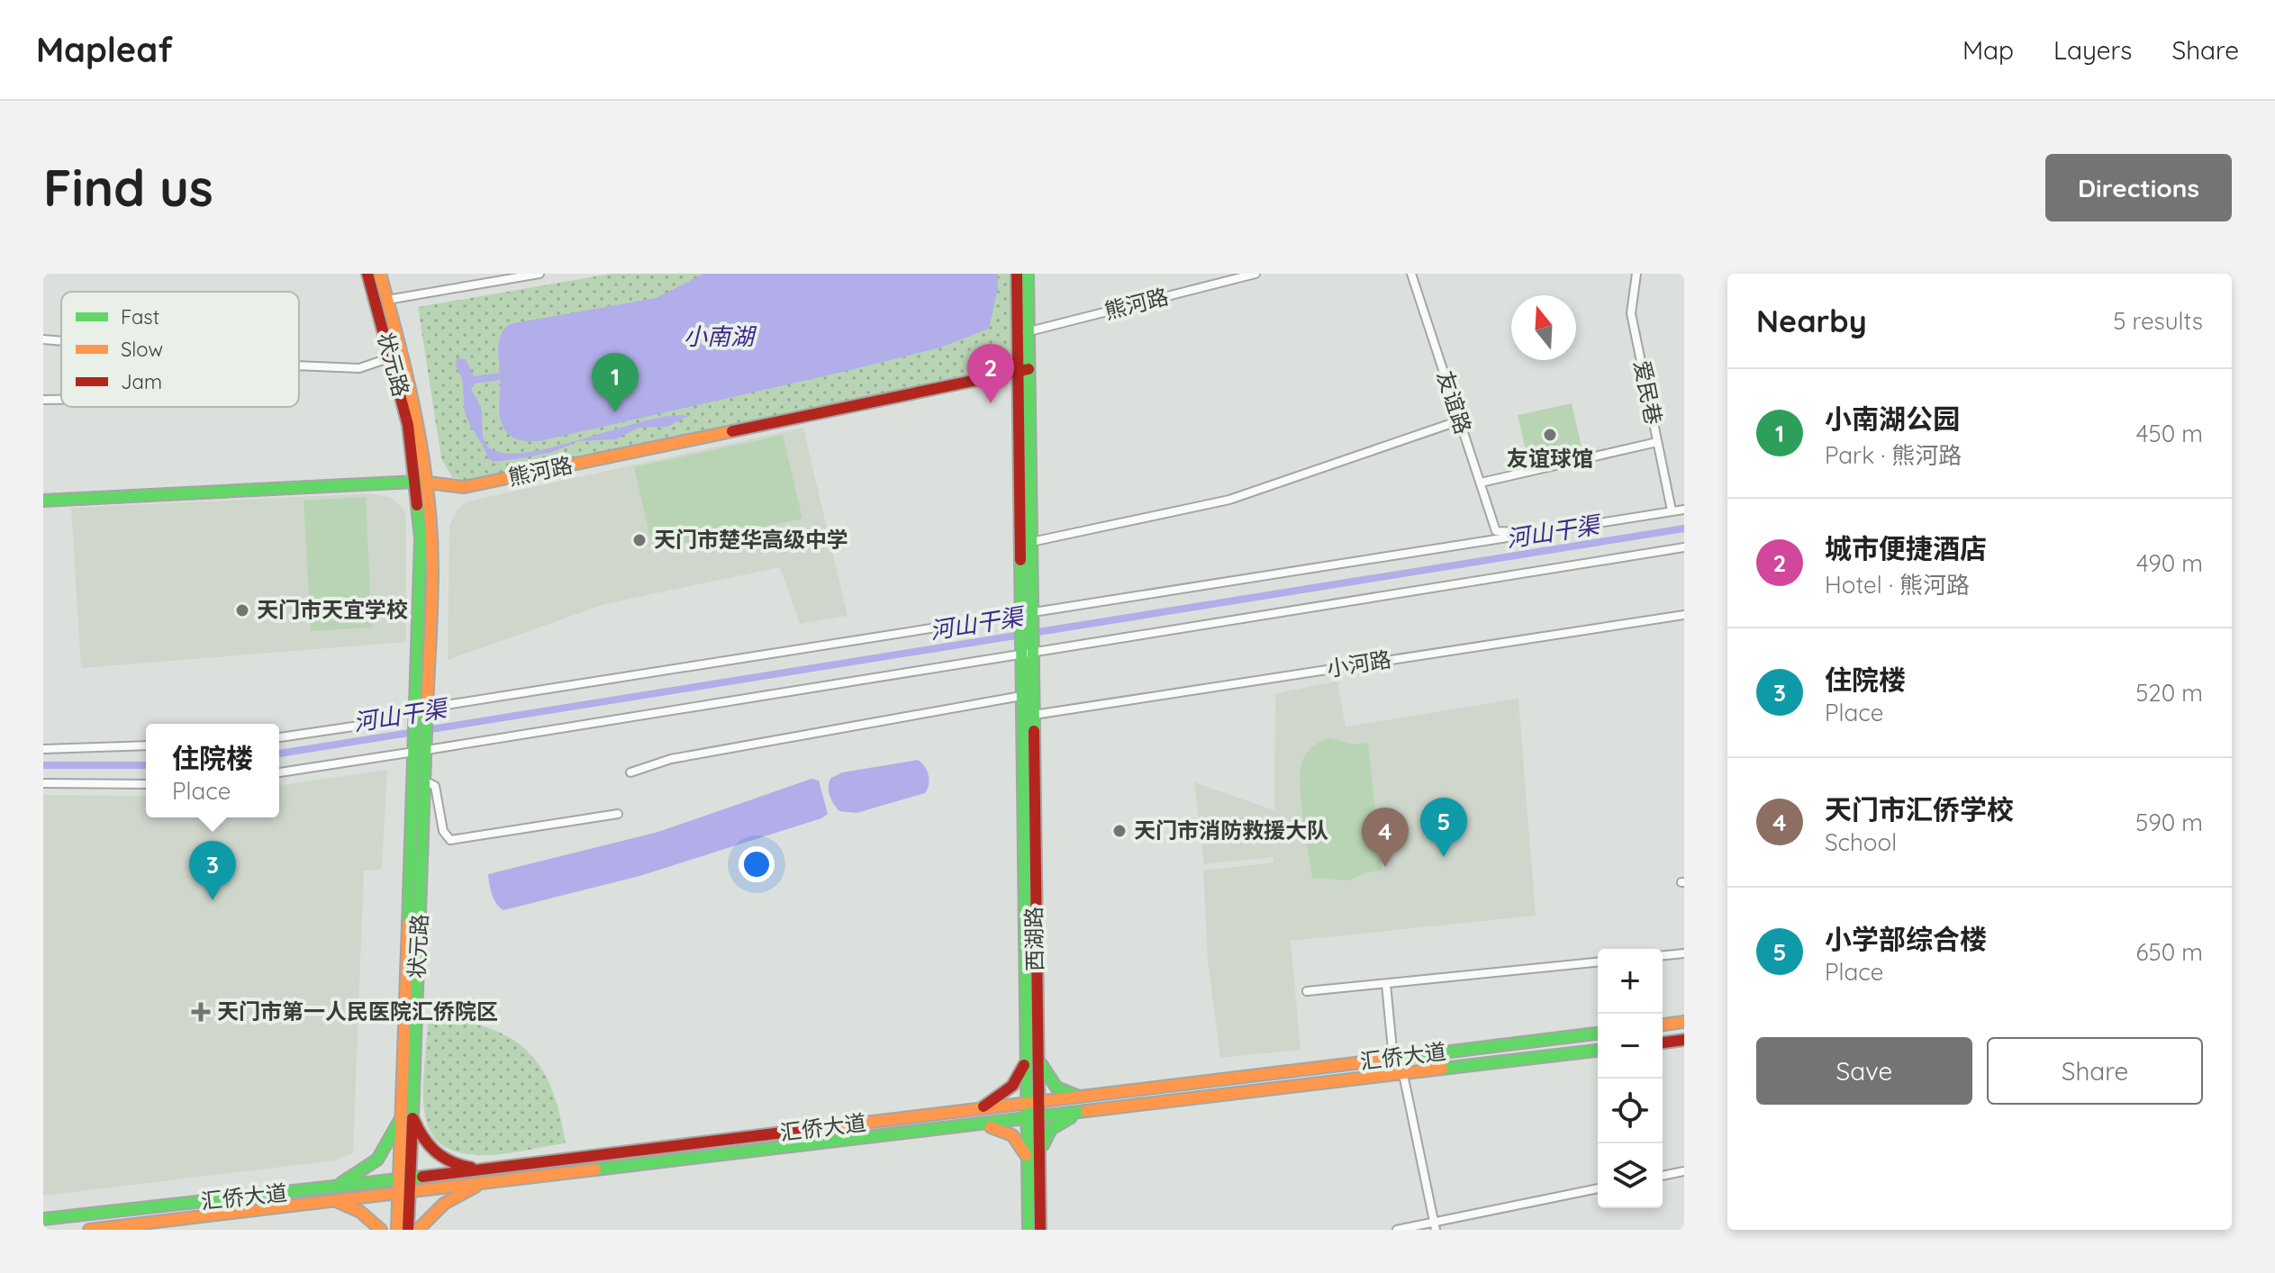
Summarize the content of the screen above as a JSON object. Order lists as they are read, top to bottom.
{
  "streets": {
    "main road": [
      "熊河路",
      "状元路",
      "西湖路",
      "汇侨大道"
    ],
    "street": ["爱民巷", "友谊路", "小河路"]
  },
  "crossings": [
    ["熊河路", "状元路"],
    ["状元路", "汇侨大道"],
    ["小河路", "西湖路"],
    ["西湖路", "汇侨大道"]
  ],
  "water": ["小南湖", "河山干渠"],
  "places": {
    "other": [
      "友谊球馆",
      "天门市楚华高级中学",
      "天门市天宜学校",
      "天门市消防救援大队"
    ],
    "health": ["天门市第一人民医院汇侨院区"]
  },
  "legend": ["Fast", "Slow", "Jam"],
  "north": "top",
  "page": {
    "header": "Mapleaf",
    "nav": ["Map", "Layers", "Share"],
    "buttons": [
      "Directions",
      ["Save", "Share"]
    ],
    "title": "Find us",
    "heading": ["Nearby", "5 results"],
    "pins": [
      "2",
      "1",
      "5",
      "4",
      "3"
    ],
    "list": [
      {
        "mark": "1",
        "name": "小南湖公园",
        "note": "Park · 熊河路",
        "value": "450 m"
      },
      {
        "mark": "2",
        "name": "城市便捷酒店",
        "note": "Hotel · 熊河路",
        "value": "490 m"
      },
      {
        "mark": "3",
        "name": "住院楼",
        "note": "Place",
        "value": "520 m"
      },
      {
        "mark": "4",
        "name": "天门市汇侨学校",
        "note": "School",
        "value": "590 m"
      },
      {
        "mark": "5",
        "name": "小学部综合楼",
        "note": "Place",
        "value": "650 m"
      }
    ],
    "popup": ["住院楼", "Place"],
    "map_buttons": ["+", "−"]
  }
}
